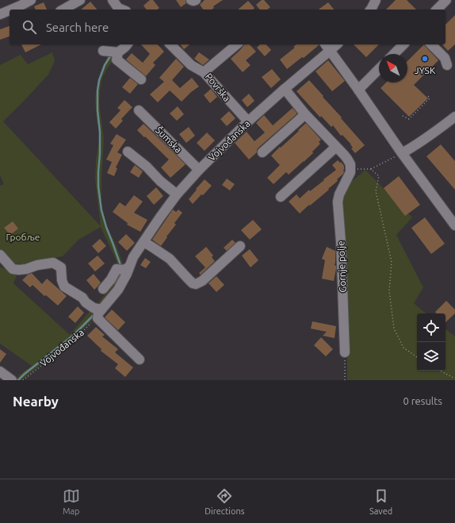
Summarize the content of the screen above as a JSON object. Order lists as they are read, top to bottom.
{
  "streets": {
    "street": [
      "Površka",
      "Šumska",
      "Vojvođanska",
      "Gornje polje"
    ]
  },
  "crossings": [
    ["Površka", "Vojvođanska"],
    ["Šumska", "Vojvođanska"]
  ],
  "parks": ["Гробље"],
  "places": ["JYSK"],
  "north": "top left",
  "page": {
    "search": "Search here",
    "heading": ["Nearby", "0 results"],
    "nav": ["Map", "Directions", "Saved"]
  }
}
